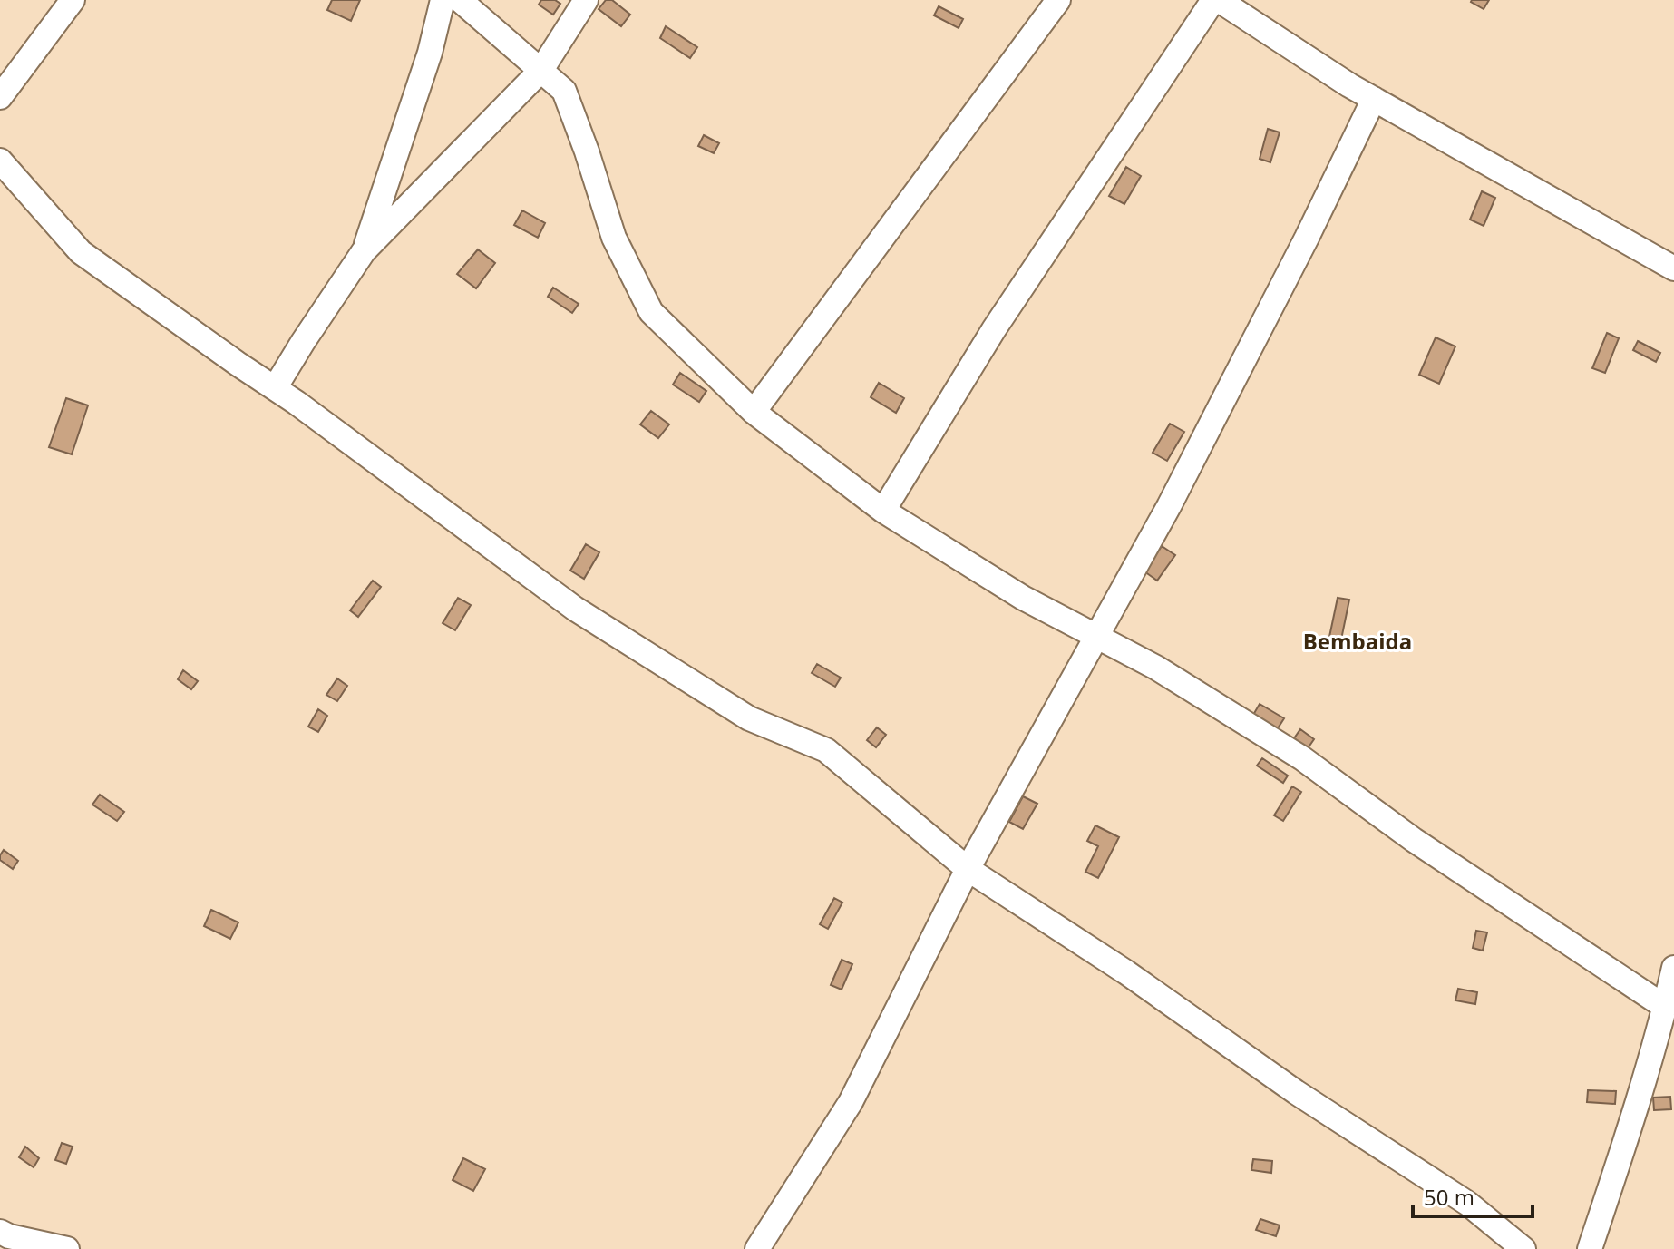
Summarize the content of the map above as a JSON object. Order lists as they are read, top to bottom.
{
  "districts": ["Bembaida"],
  "scale_bar": "50 m"
}
